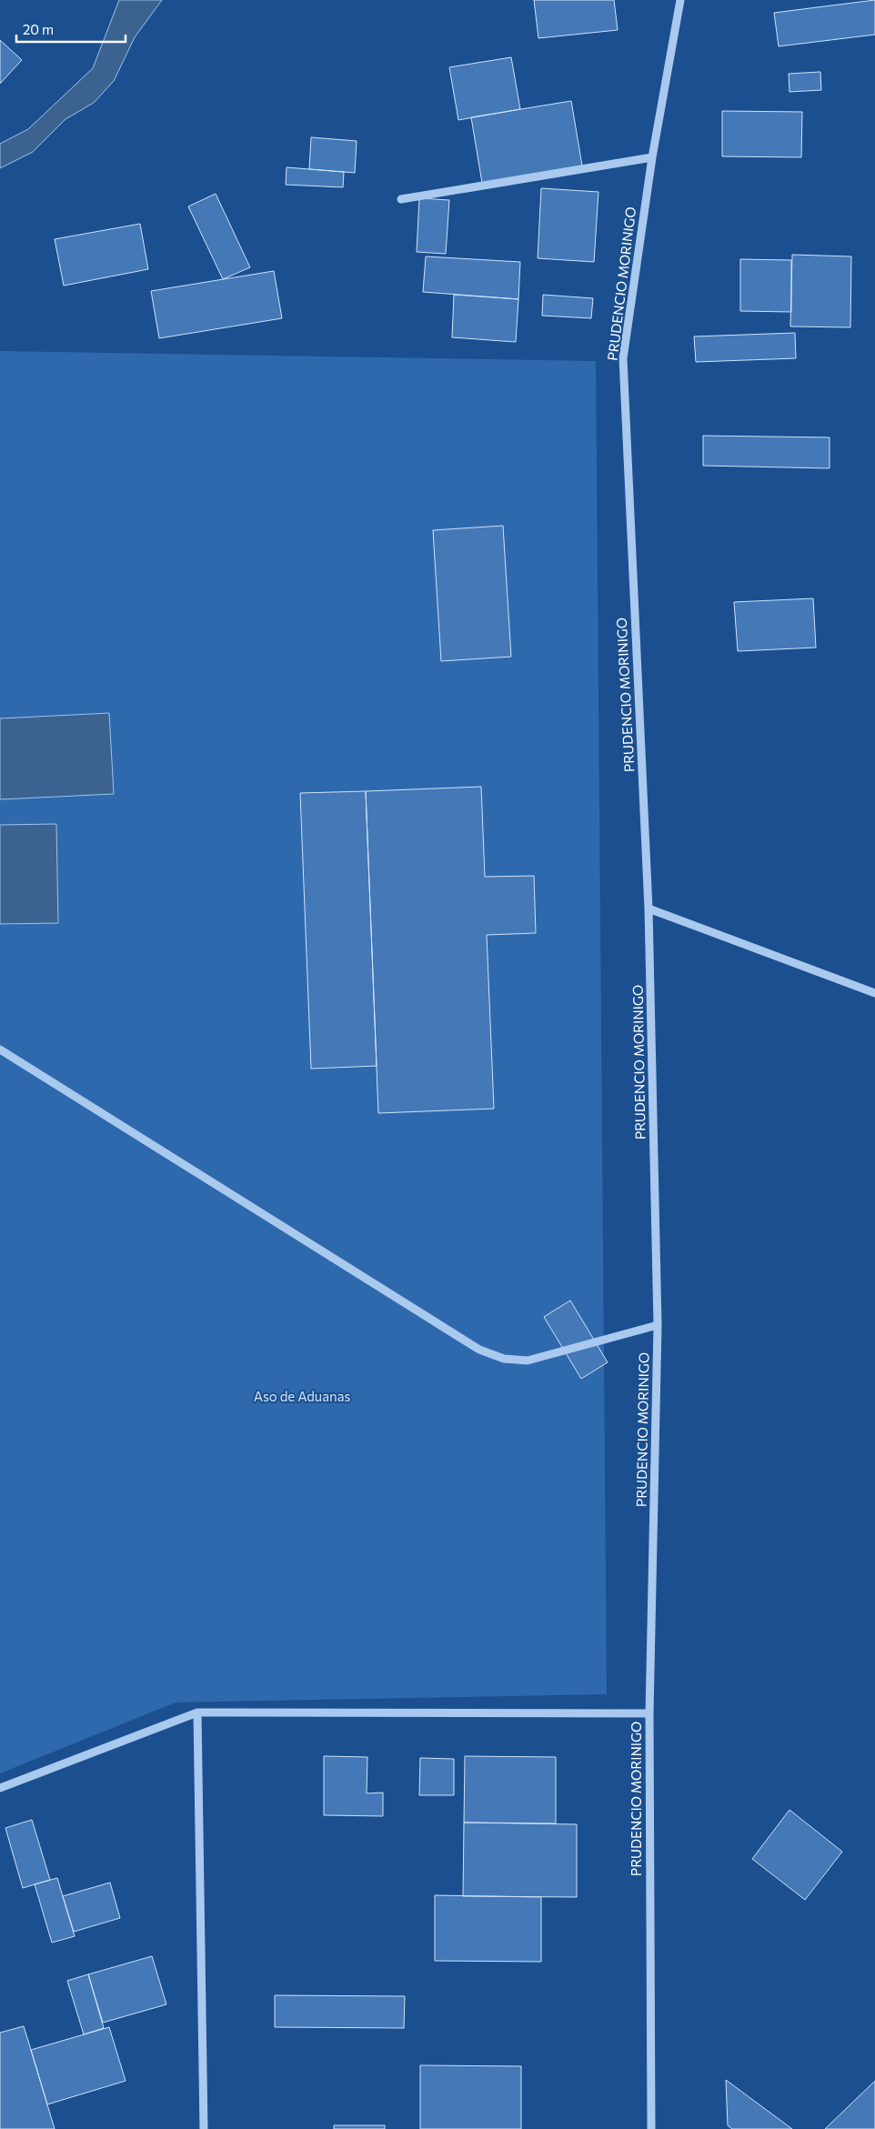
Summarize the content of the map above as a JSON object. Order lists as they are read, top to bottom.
{
  "streets": {
    "street": ["PRUDENCIO MORINIGO"]
  },
  "parks": ["Aso de Aduanas"],
  "scale_bar": "20 m"
}
